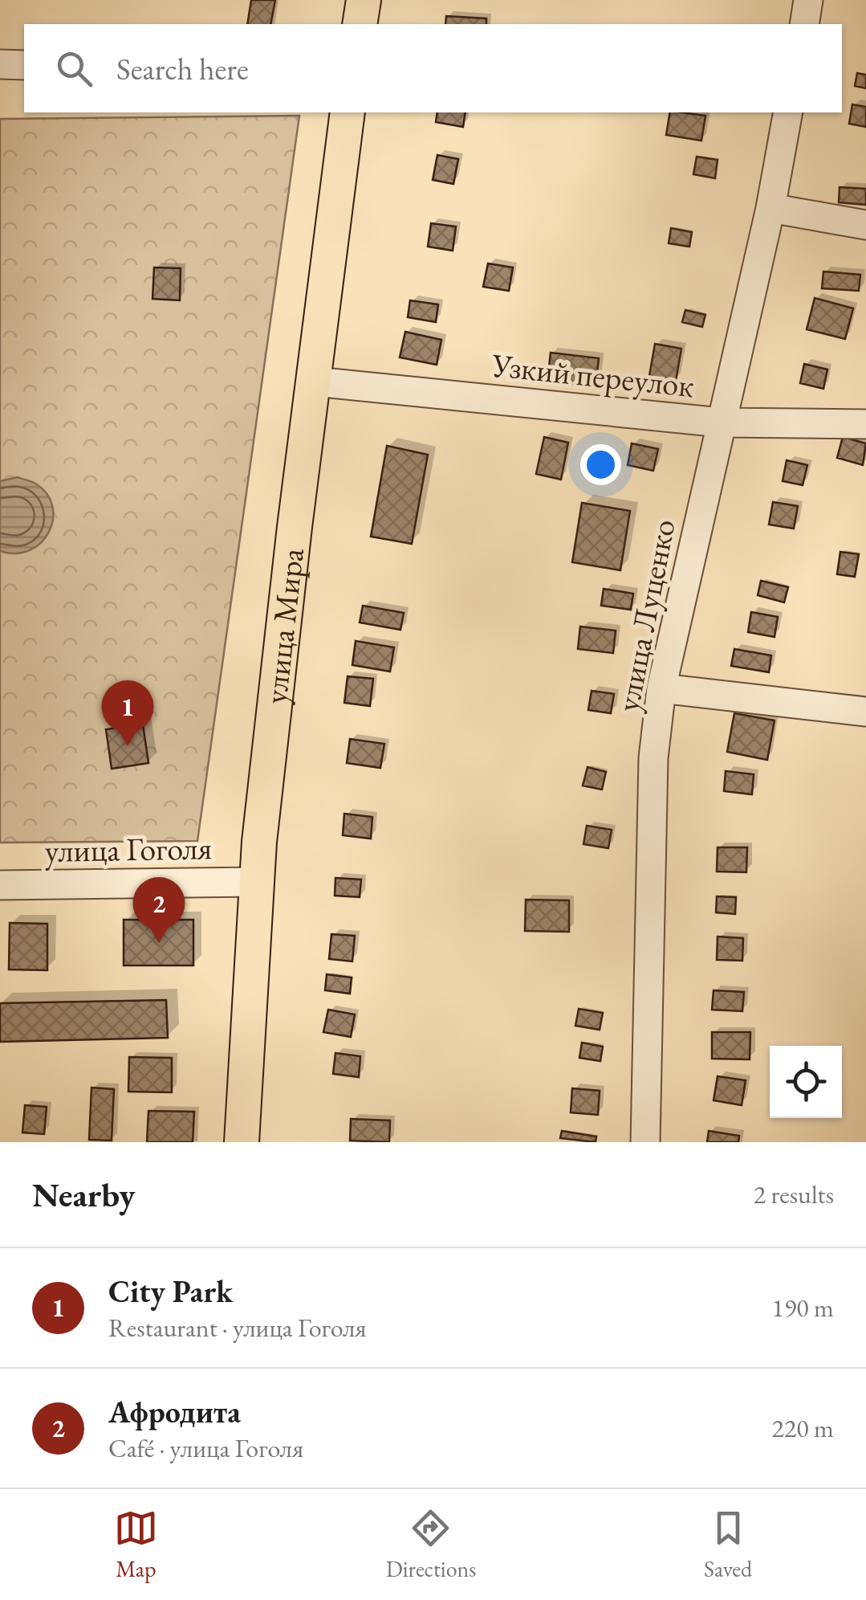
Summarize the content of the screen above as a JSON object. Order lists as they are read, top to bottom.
{
  "streets": {
    "main road": ["улица Мира"],
    "street": ["Узкий переулок", "улица Луценко", "улица Гоголя"]
  },
  "crossings": [
    ["Узкий переулок", "улица Луценко"],
    ["Узкий переулок", "улица Мира"],
    ["улица Мира", "улица Гоголя"]
  ],
  "page": {
    "search": "Search here",
    "pins": ["1", "2"],
    "heading": ["Nearby", "2 results"],
    "list": [
      {
        "mark": "1",
        "name": "City Park",
        "note": "Restaurant · улица Гоголя",
        "value": "190 m"
      },
      {
        "mark": "2",
        "name": "Афродита",
        "note": "Café · улица Гоголя",
        "value": "220 m"
      }
    ],
    "nav": ["Map", "Directions", "Saved"]
  }
}
